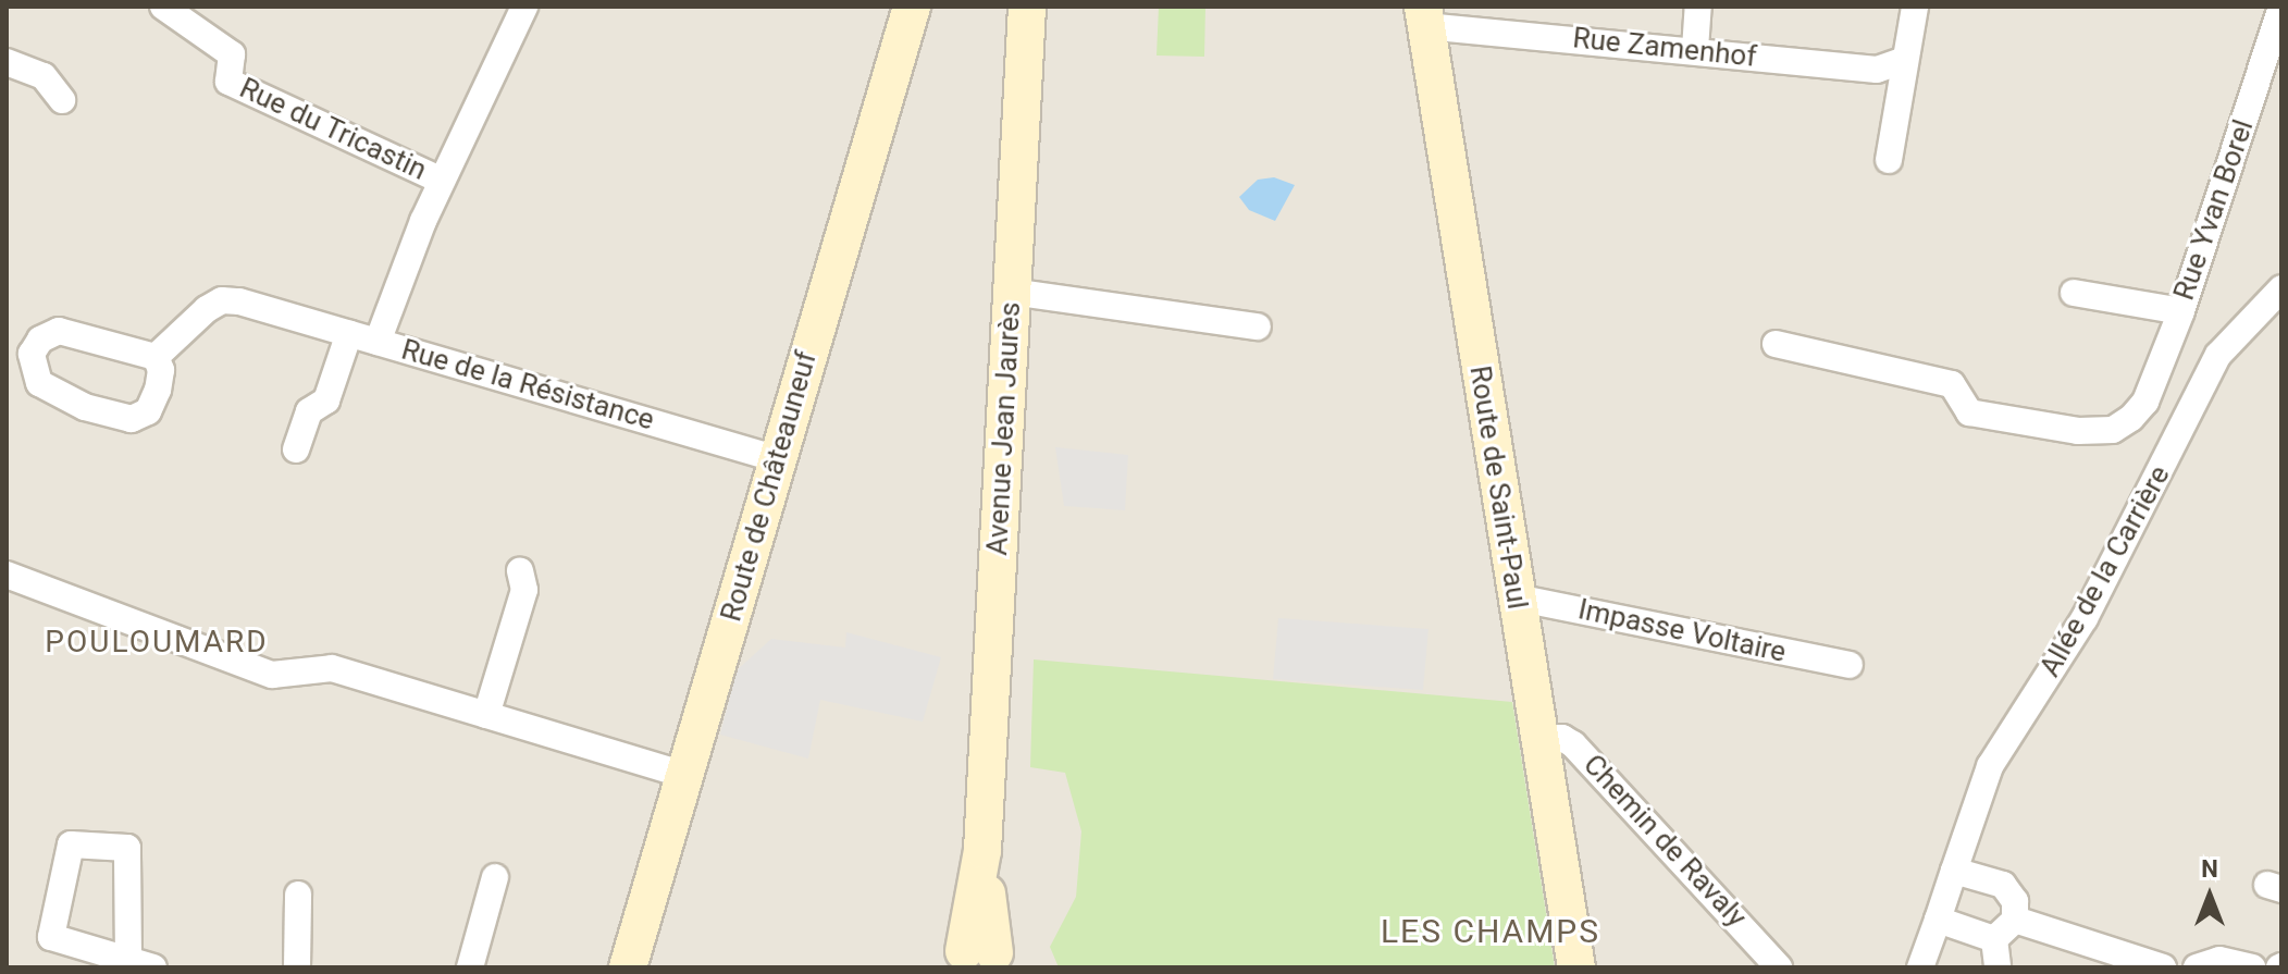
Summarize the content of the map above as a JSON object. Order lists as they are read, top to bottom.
{
  "streets": {
    "main road": ["Avenue Jean Jaurès", "Route de Châteauneuf", "Route de Saint-Paul"],
    "street": [
      "Rue Zamenhof",
      "Rue du Tricastin",
      "Rue Yvan Borel",
      "Rue de la Résistance",
      "Allée de la Carrière",
      "Impasse Voltaire",
      "Chemin de Ravaly"
    ]
  },
  "crossings": [
    ["Rue Zamenhof", "Route de Saint-Paul"],
    ["Rue du Tricastin", "Rue de la Résistance"],
    ["Rue de la Résistance", "Route de Châteauneuf"],
    ["Route de Saint-Paul", "Impasse Voltaire"],
    ["Route de Saint-Paul", "Chemin de Ravaly"]
  ],
  "districts": ["POULOUMARD", "LES CHAMPS"],
  "north": "top"
}
